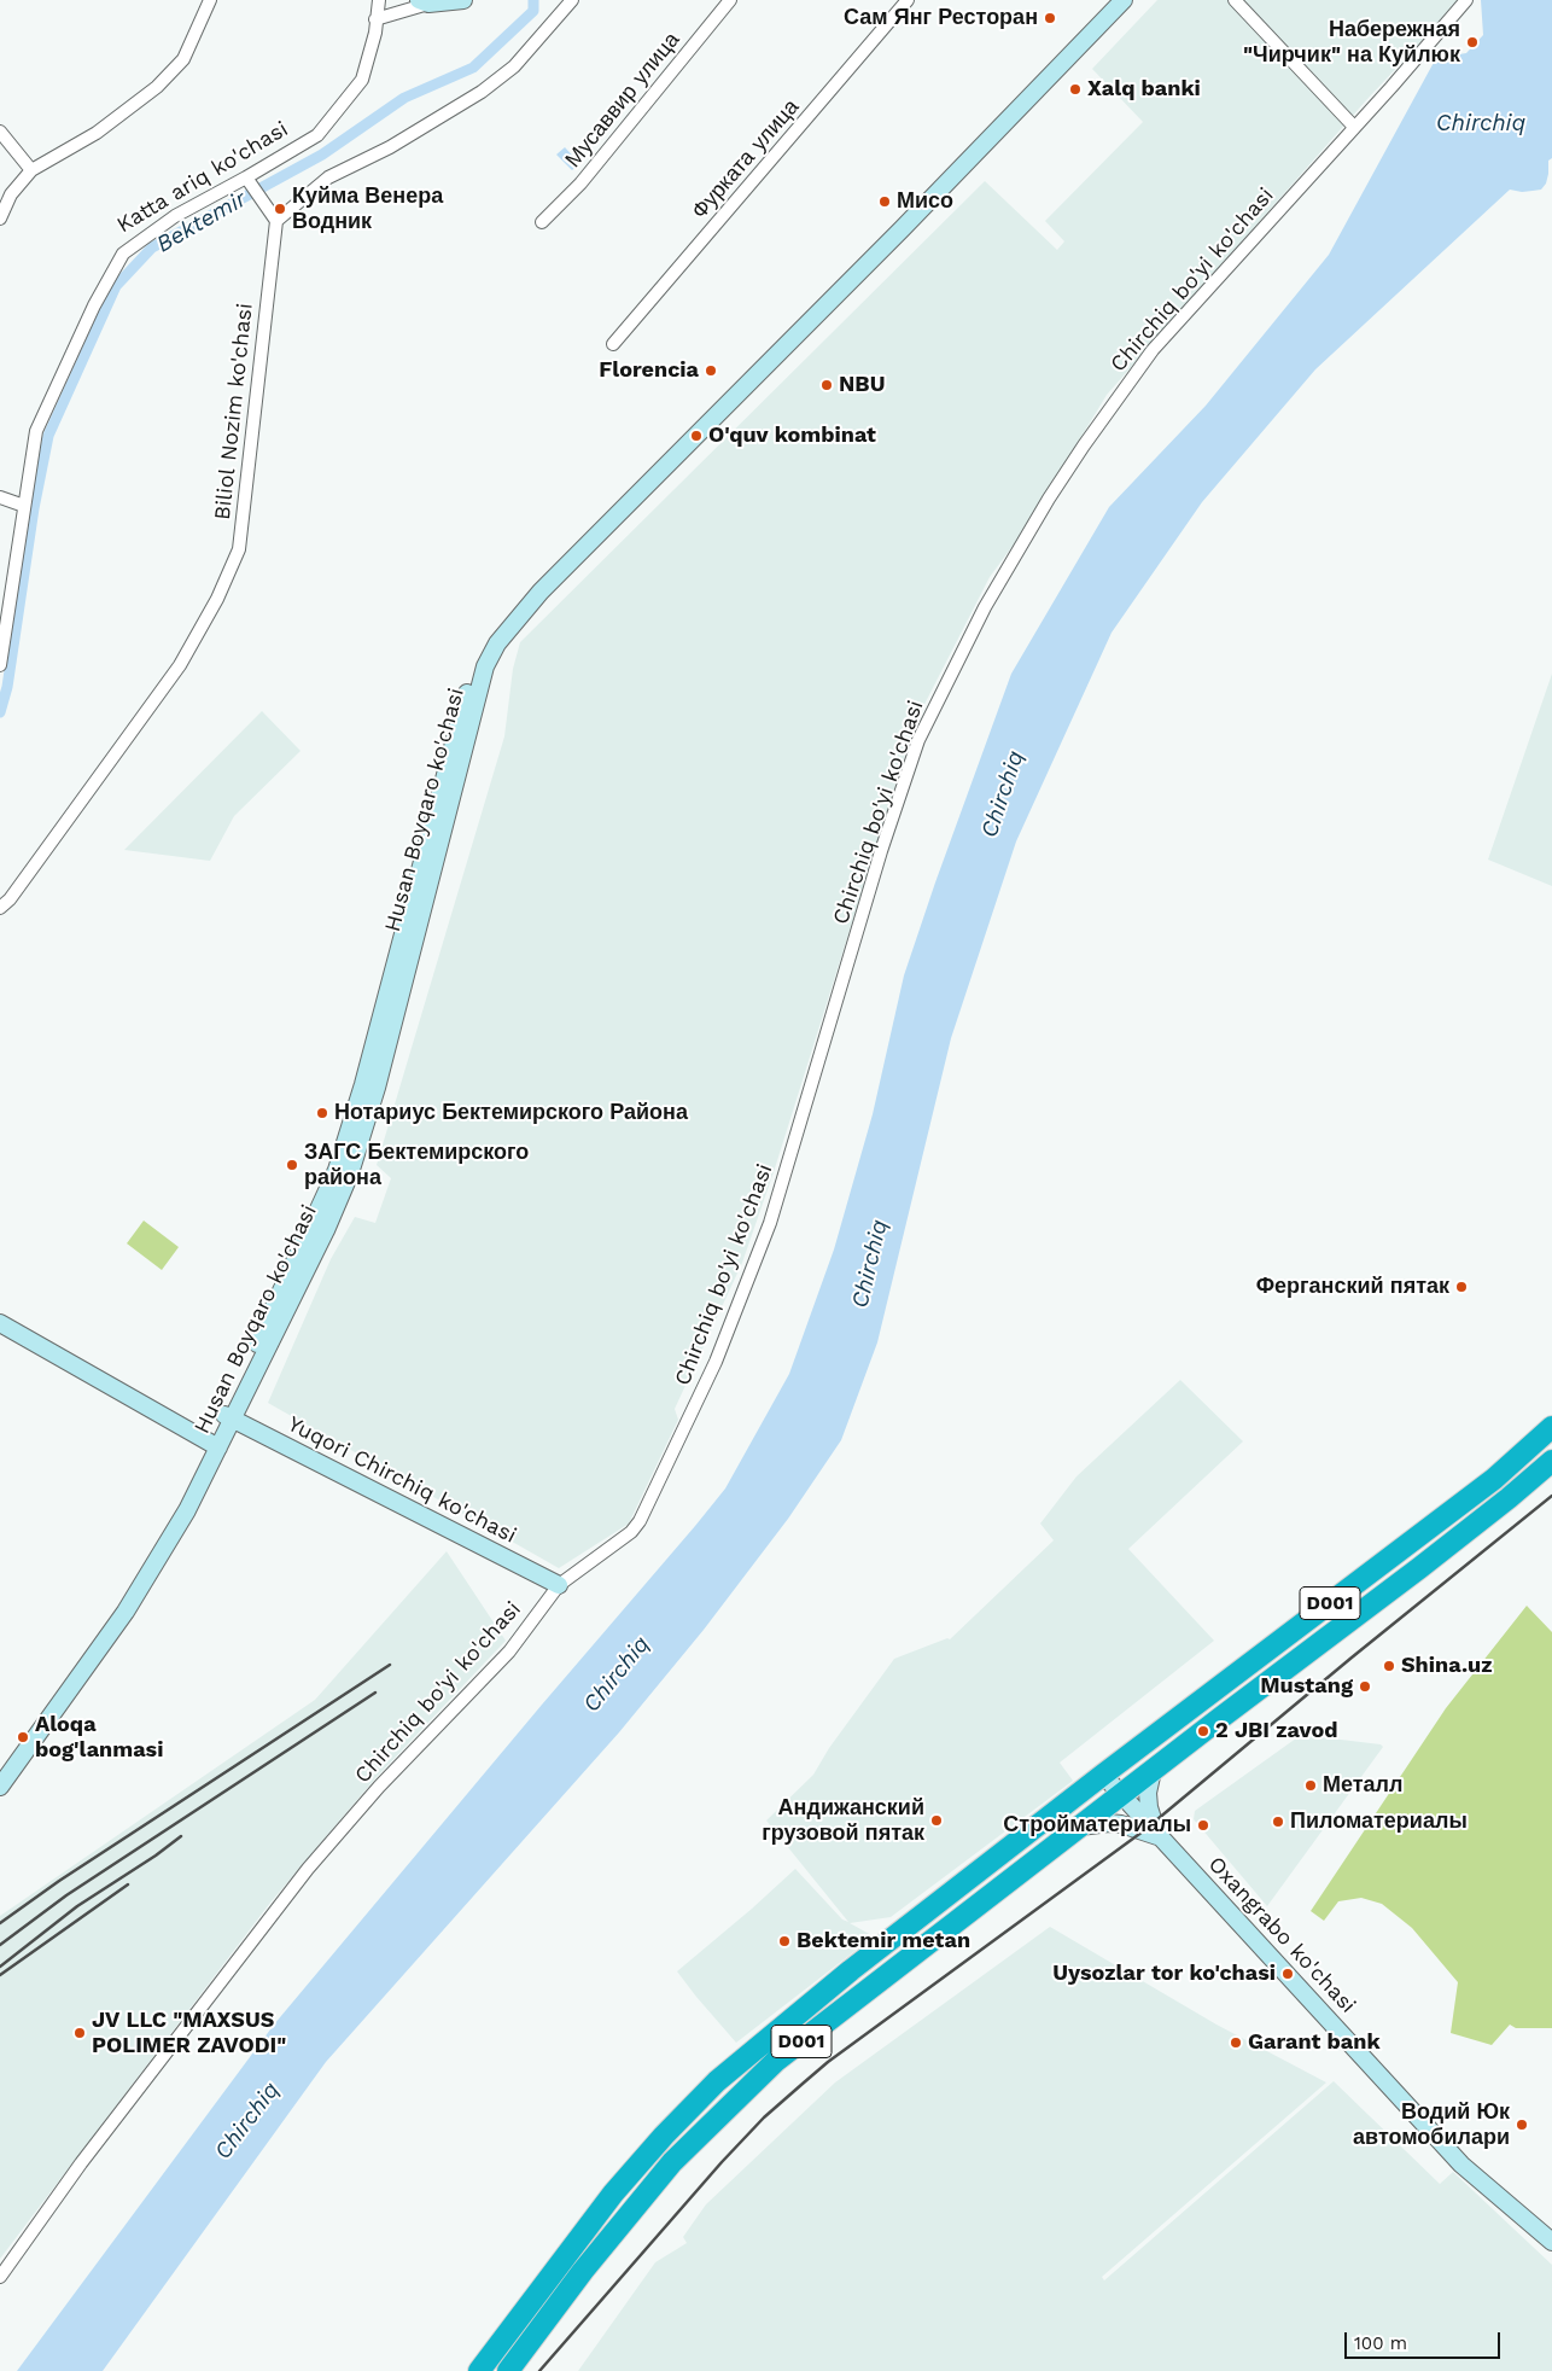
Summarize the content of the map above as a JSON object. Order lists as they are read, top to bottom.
{
  "streets": {
    "highway": ["D001"],
    "main road": ["Husan Boyqaro ko'chasi", "Yuqori Chirchiq ko'chasi", "Oxangrabo ko'chasi"],
    "street": [
      "Мусаввир улица",
      "Фурката улица",
      "Katta ariq ko'chasi",
      "Chirchiq bo'yi ko'chasi",
      "Biliol Nozim ko'chasi"
    ]
  },
  "crossings": [
    ["Chirchiq bo'yi ko'chasi", "Yuqori Chirchiq ko'chasi"],
    ["Husan Boyqaro ko'chasi", "Yuqori Chirchiq ko'chasi"],
    ["D001", "Oxangrabo ko'chasi"]
  ],
  "water": ["Chirchiq", "Bektemir"],
  "places": [
    "Сам Янг Ресторан",
    "Набережная \"Чирчик\" на Куйлюк",
    "Xalq banki",
    "Мисо",
    "Куйма Венера Водник",
    "Florencia",
    "NBU",
    "O'quv kombinat",
    "Нотариус Бектемирского Района",
    "ЗАГС Бектемирского района",
    "Ферганский пятак",
    "Shina.uz",
    "Mustang",
    "2 JBI zavod",
    "Aloqa bog'lanmasi",
    "Металл",
    "Андижанский грузовой пятак",
    "Пиломатериалы",
    "Стройматериалы",
    "Bektemir metan",
    "Uysozlar tor ko'chasi",
    "JV LLC \"MAXSUS POLIMER ZAVODI\"",
    "Garant bank",
    "Водий Юк автомобилари"
  ],
  "scale_bar": "100 m"
}
